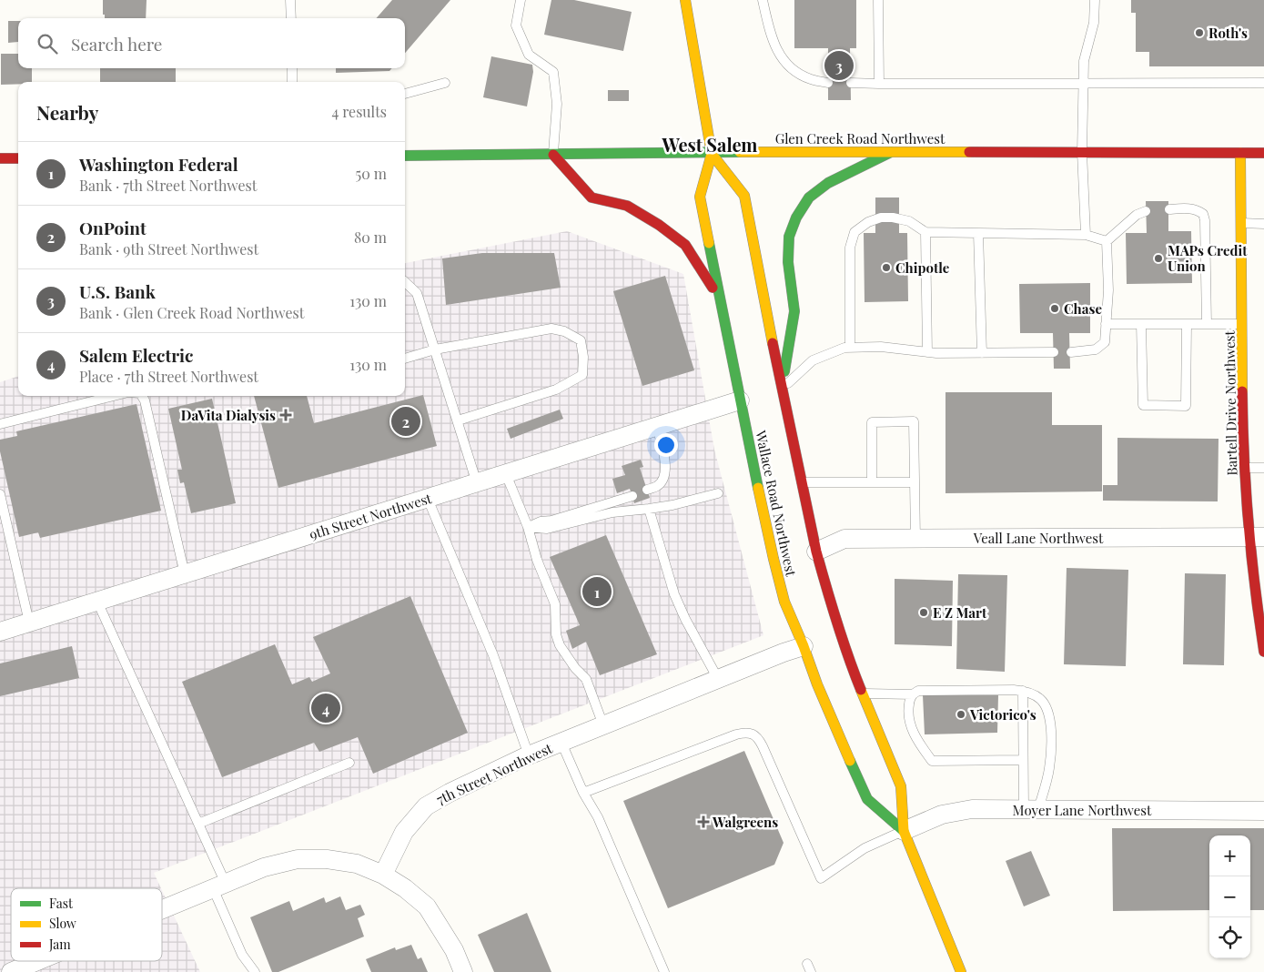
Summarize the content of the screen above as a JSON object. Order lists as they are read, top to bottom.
{
  "streets": {
    "main road": ["Glen Creek Road Northwest", "Bartell Drive Northwest", "Wallace Road Northwest"],
    "street": [
      "9th Street Northwest",
      "Veall Lane Northwest",
      "7th Street Northwest",
      "Moyer Lane Northwest"
    ]
  },
  "crossings": [
    ["Glen Creek Road Northwest", "Bartell Drive Northwest"],
    ["Glen Creek Road Northwest", "Wallace Road Northwest"],
    ["Bartell Drive Northwest", "Veall Lane Northwest"],
    ["Wallace Road Northwest", "9th Street Northwest"],
    ["Wallace Road Northwest", "Veall Lane Northwest"],
    ["Wallace Road Northwest", "7th Street Northwest"],
    ["Wallace Road Northwest", "Moyer Lane Northwest"]
  ],
  "districts": ["West Salem"],
  "places": {
    "other": [
      "Roth's",
      "MAPs Credit Union",
      "Chipotle",
      "Chase",
      "E Z Mart",
      "Victorico's"
    ],
    "health": ["DaVita Dialysis", "Walgreens"]
  },
  "legend": ["Fast", "Slow", "Jam"],
  "page": {
    "search": "Search here",
    "pins": [
      "3",
      "2",
      "1",
      "4"
    ],
    "heading": ["Nearby", "4 results"],
    "list": [
      {
        "mark": "1",
        "name": "Washington Federal",
        "note": "Bank · 7th Street Northwest",
        "value": "50 m"
      },
      {
        "mark": "2",
        "name": "OnPoint",
        "note": "Bank · 9th Street Northwest",
        "value": "80 m"
      },
      {
        "mark": "3",
        "name": "U.S. Bank",
        "note": "Bank · Glen Creek Road Northwest",
        "value": "130 m"
      },
      {
        "mark": "4",
        "name": "Salem Electric",
        "note": "Place · 7th Street Northwest",
        "value": "130 m"
      }
    ],
    "map_buttons": ["+", "−"]
  }
}
